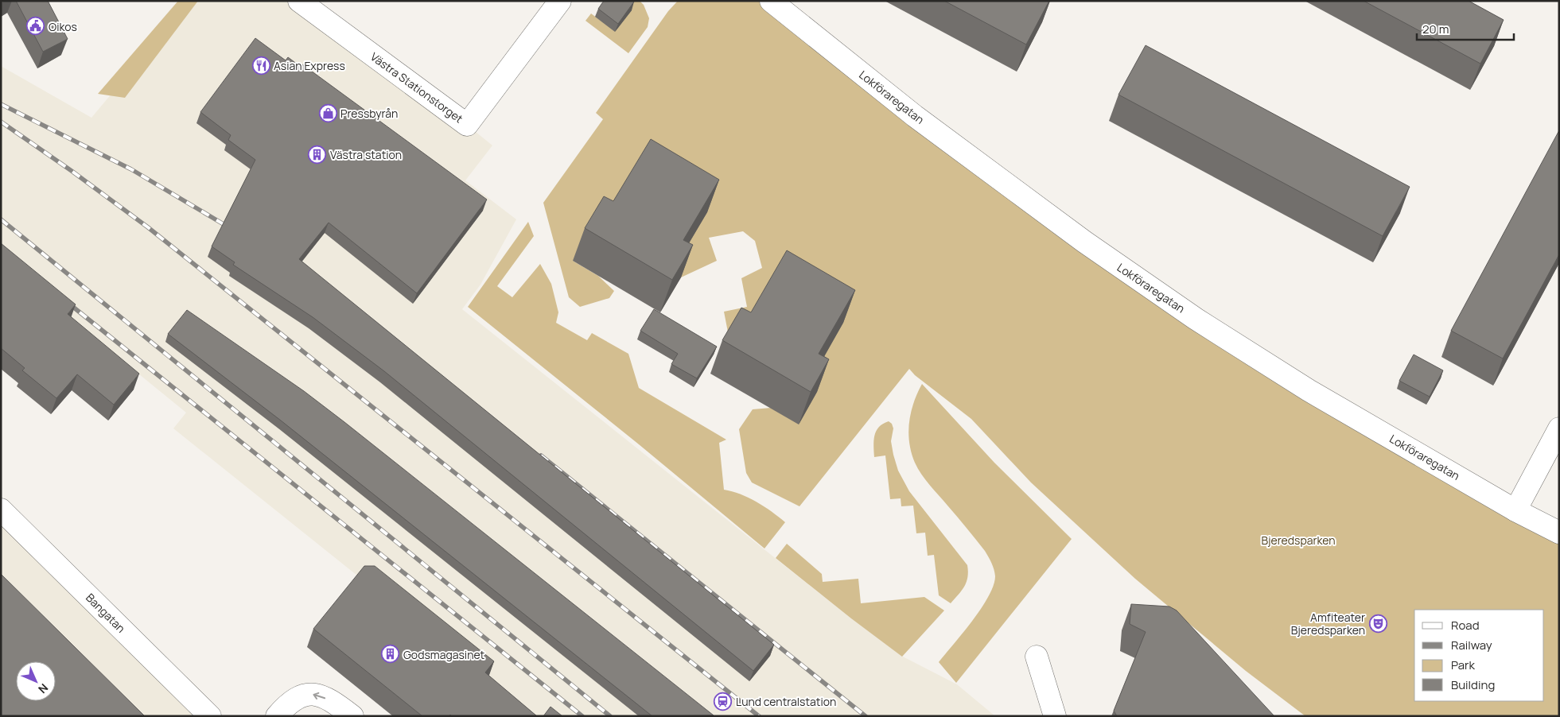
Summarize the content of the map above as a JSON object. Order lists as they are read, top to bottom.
{
  "streets": {
    "street": ["Västra Stationstorget", "Lokföraregatan", "Bangatan"]
  },
  "parks": ["Bjeredsparken"],
  "places": {
    "public building": ["Oikos"],
    "restaurant": ["Asian Express"],
    "shop": ["Pressbyrån"],
    "building": ["Västra station", "Godsmagasinet"],
    "theatre": ["Amfiteater Bjeredsparken"],
    "station": ["Lund centralstation"]
  },
  "legend": [
    "Road",
    "Railway",
    "Park",
    "Building"
  ],
  "scale_bar": "20 m",
  "north": "bottom right"
}
